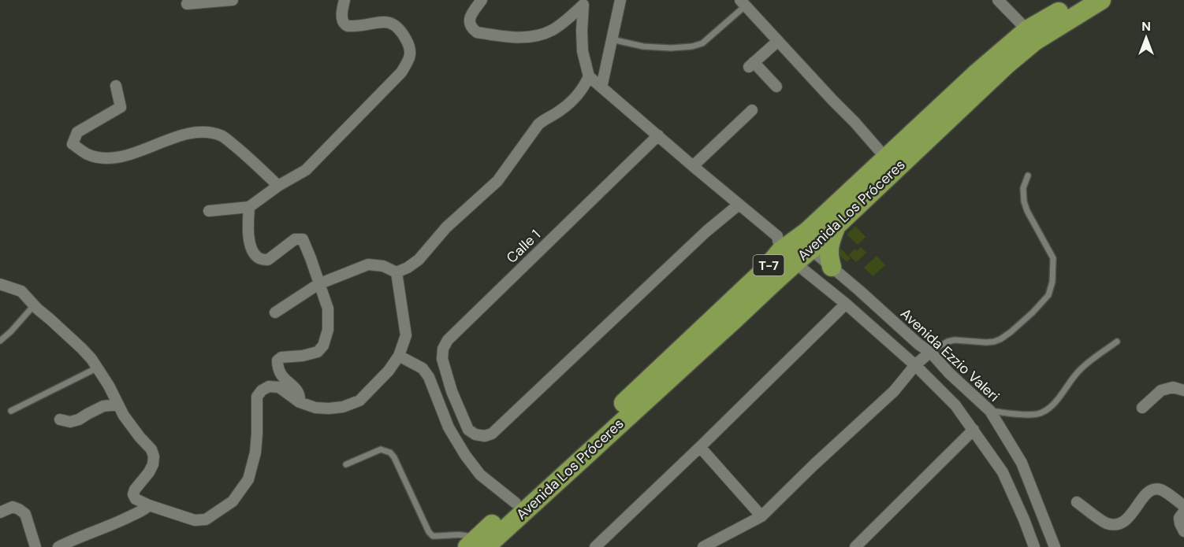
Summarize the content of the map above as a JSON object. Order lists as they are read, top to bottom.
{
  "streets": {
    "highway": ["Avenida Los Próceres", "T-7"],
    "street": ["Calle 1", "Avenida Ezzio Valeri"]
  },
  "crossings": [
    ["Avenida Los Próceres", "Avenida Ezzio Valeri"]
  ],
  "north": "top"
}
